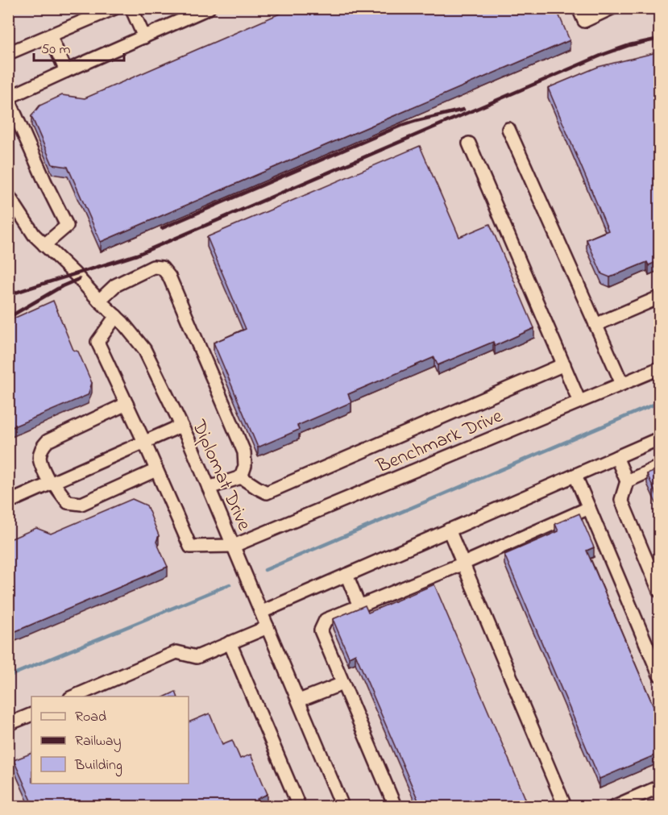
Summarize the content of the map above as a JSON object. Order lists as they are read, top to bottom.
{
  "streets": {
    "street": ["Benchmark Drive", "Diplomat Drive"]
  },
  "crossings": [
    ["Benchmark Drive", "Diplomat Drive"]
  ],
  "legend": ["Road", "Railway", "Building"],
  "scale_bar": "50 m"
}
